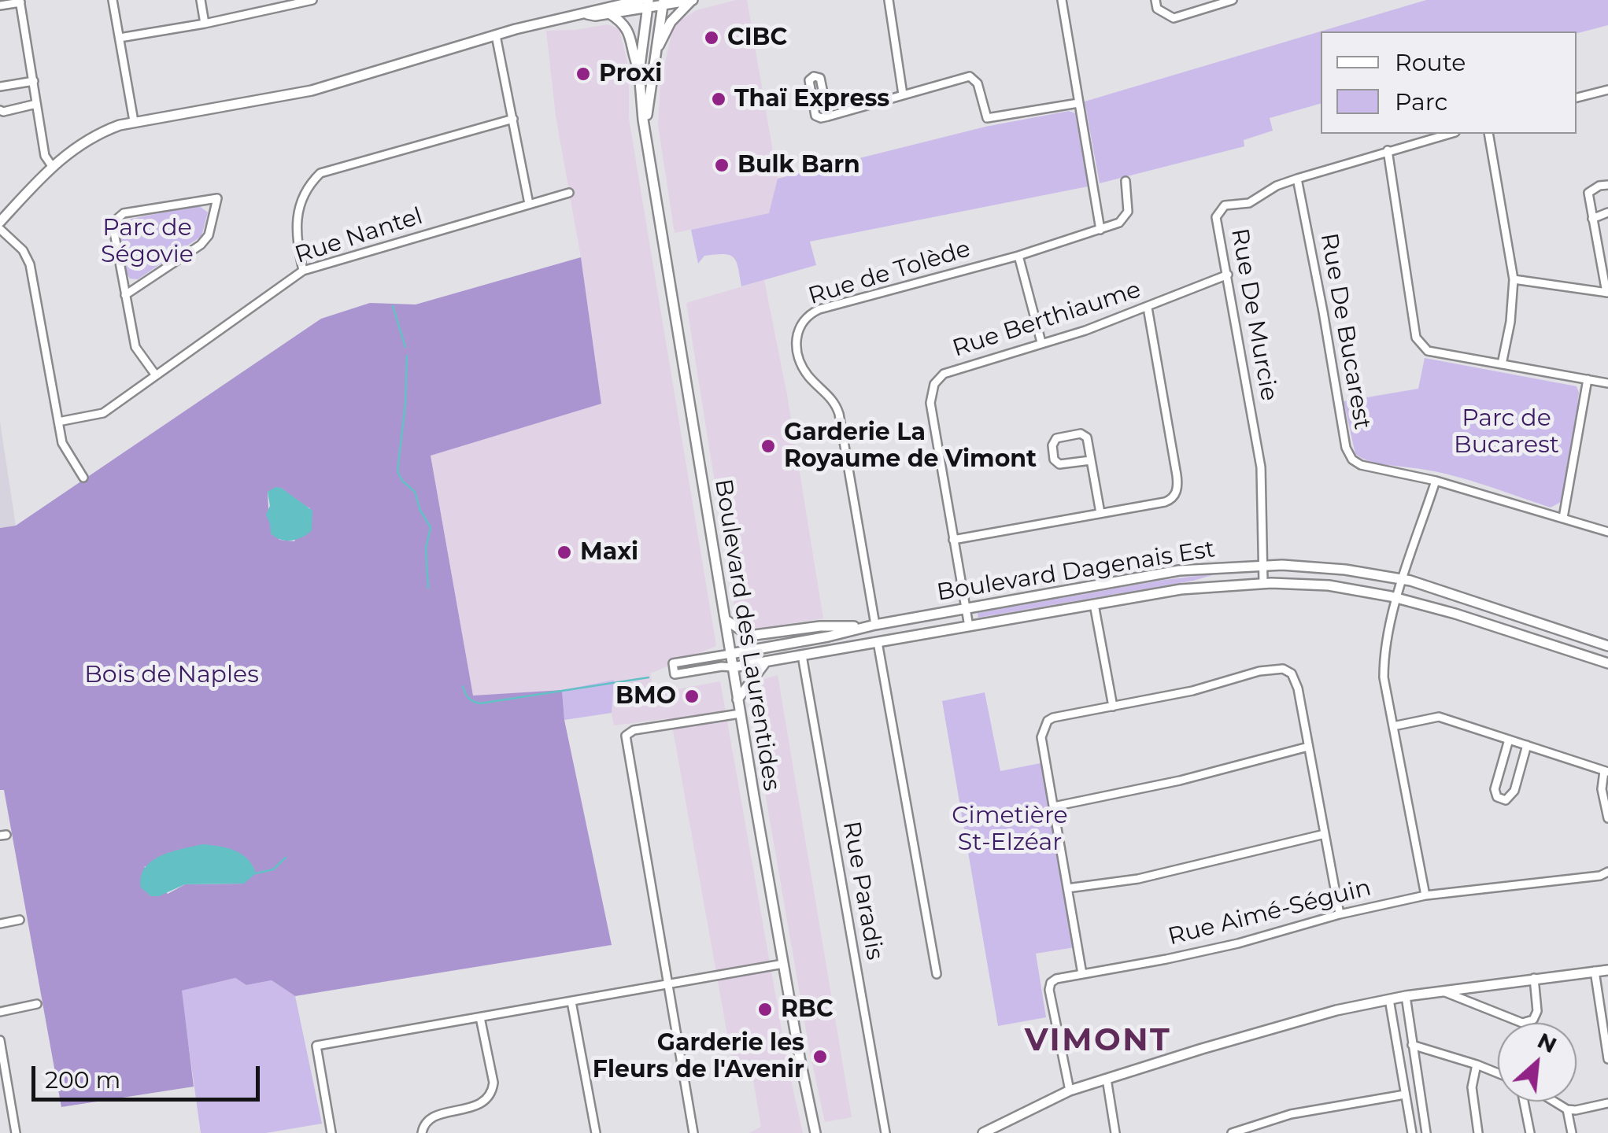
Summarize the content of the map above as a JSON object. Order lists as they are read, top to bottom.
{
  "streets": {
    "main road": ["Boulevard Dagenais Est", "Boulevard des Laurentides"],
    "street": [
      "Rue Nantel",
      "Rue de Tolède",
      "Rue De Murcie",
      "Rue Berthiaume",
      "Rue De Bucarest",
      "Rue Paradis",
      "Rue Aimé-Séguin"
    ]
  },
  "crossings": [
    ["Rue de Tolède", "Boulevard Dagenais Est"],
    ["Rue De Murcie", "Rue Berthiaume"],
    ["Rue De Murcie", "Rue De Bucarest"],
    ["Rue De Murcie", "Boulevard Dagenais Est"],
    ["Rue Berthiaume", "Boulevard Dagenais Est"],
    ["Boulevard Dagenais Est", "Boulevard des Laurentides"],
    ["Boulevard Dagenais Est", "Rue Paradis"]
  ],
  "districts": ["VIMONT"],
  "parks": [
    "Parc de Ségovie",
    "Parc de Bucarest",
    "Bois de Naples",
    "Cimetière St-Elzéar"
  ],
  "places": [
    "CIBC",
    "Proxi",
    "Thaï Express",
    "Bulk Barn",
    "Garderie La Royaume de Vimont",
    "Maxi",
    "BMO",
    "RBC",
    "Garderie les Fleurs de l'Avenir"
  ],
  "legend": ["Route", "Parc"],
  "scale_bar": "200 m",
  "north": "top right"
}
